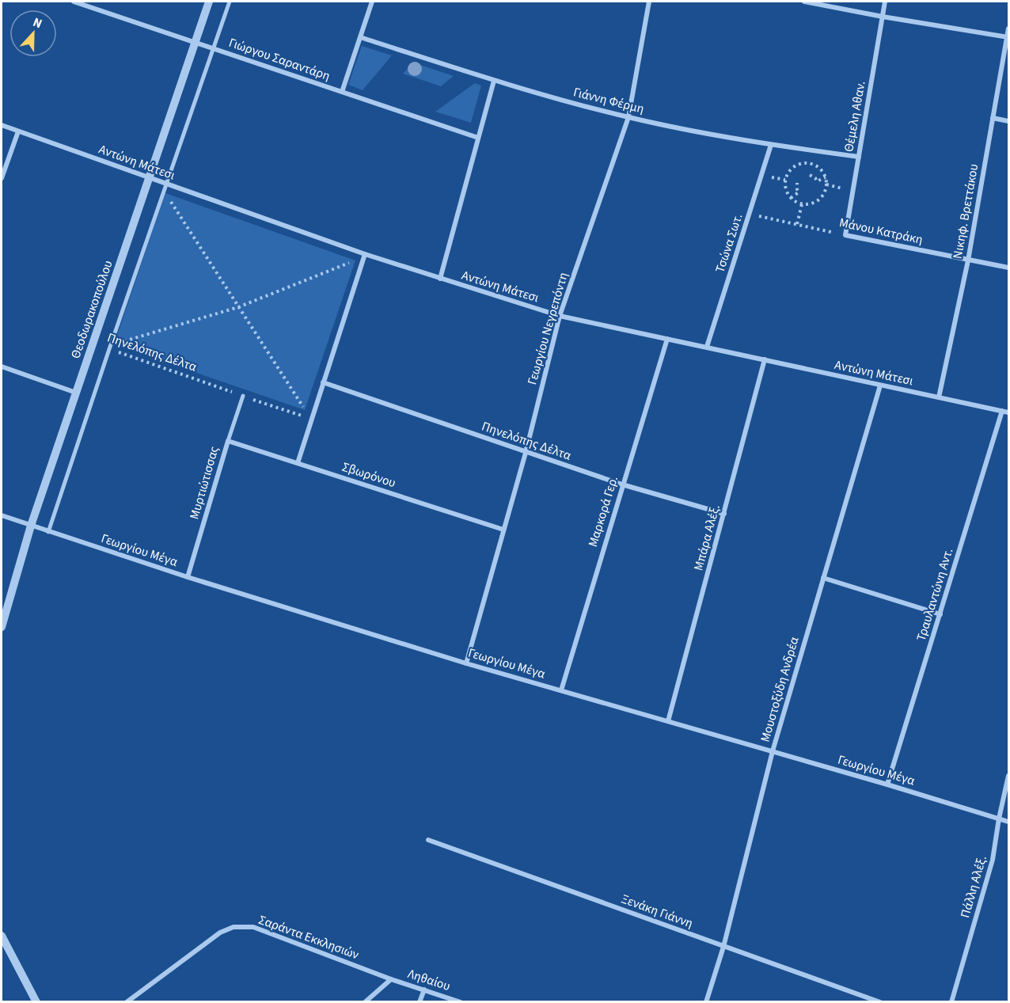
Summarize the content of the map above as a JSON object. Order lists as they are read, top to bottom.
{
  "streets": {
    "street": [
      "Γιώργου Σαραντάρη",
      "Γιάννη Φέρμη",
      "Θέμελη Αθαν.",
      "Αντώνη Μάτεσι",
      "Νικηφ. Βρεττάκου",
      "Μάνου Κατράκη",
      "Τσώνα Σωτ.",
      "Θεοδωρακοπούλου",
      "Γεωργίου Νεγρεπόντη",
      "Πηνελόπης Δέλτα",
      "Σβωρόνου",
      "Μυρτιώτισσας",
      "Μαρκορά Γερ.",
      "Μπάρα Αλέξ.",
      "Γεωργίου Μέγα",
      "Τραυλαντώνη Αντ.",
      "Μουστοξύδη Ανδρέα",
      "Πάλλη Αλέξ.",
      "Ξενάκη Γιάννη",
      "Σαράντα Εκκλησιών",
      "Ληθαίου"
    ]
  },
  "crossings": [
    ["Γιώργου Σαραντάρη", "Θεοδωρακοπούλου"],
    ["Γιάννη Φέρμη", "Θέμελη Αθαν."],
    ["Γιάννη Φέρμη", "Τσώνα Σωτ."],
    ["Γιάννη Φέρμη", "Γεωργίου Νεγρεπόντη"],
    ["Θέμελη Αθαν.", "Μάνου Κατράκη"],
    ["Αντώνη Μάτεσι", "Νικηφ. Βρεττάκου"],
    ["Αντώνη Μάτεσι", "Τσώνα Σωτ."],
    ["Αντώνη Μάτεσι", "Θεοδωρακοπούλου"],
    ["Αντώνη Μάτεσι", "Γεωργίου Νεγρεπόντη"],
    ["Αντώνη Μάτεσι", "Μαρκορά Γερ."],
    ["Αντώνη Μάτεσι", "Μπάρα Αλέξ."],
    ["Αντώνη Μάτεσι", "Τραυλαντώνη Αντ."],
    ["Αντώνη Μάτεσι", "Μουστοξύδη Ανδρέα"],
    ["Νικηφ. Βρεττάκου", "Μάνου Κατράκη"],
    ["Μάνου Κατράκη", "Τσώνα Σωτ."],
    ["Θεοδωρακοπούλου", "Γεωργίου Μέγα"],
    ["Γεωργίου Νεγρεπόντη", "Πηνελόπης Δέλτα"],
    ["Γεωργίου Νεγρεπόντη", "Σβωρόνου"],
    ["Γεωργίου Νεγρεπόντη", "Γεωργίου Μέγα"],
    ["Πηνελόπης Δέλτα", "Μυρτιώτισσας"],
    ["Πηνελόπης Δέλτα", "Μαρκορά Γερ."],
    ["Πηνελόπης Δέλτα", "Μπάρα Αλέξ."],
    ["Σβωρόνου", "Μυρτιώτισσας"],
    ["Μυρτιώτισσας", "Γεωργίου Μέγα"],
    ["Μαρκορά Γερ.", "Γεωργίου Μέγα"],
    ["Μπάρα Αλέξ.", "Γεωργίου Μέγα"],
    ["Γεωργίου Μέγα", "Τραυλαντώνη Αντ."],
    ["Γεωργίου Μέγα", "Μουστοξύδη Ανδρέα"],
    ["Γεωργίου Μέγα", "Πάλλη Αλέξ."],
    ["Μουστοξύδη Ανδρέα", "Ξενάκη Γιάννη"],
    ["Σαράντα Εκκλησιών", "Ληθαίου"]
  ],
  "north": "top"
}
